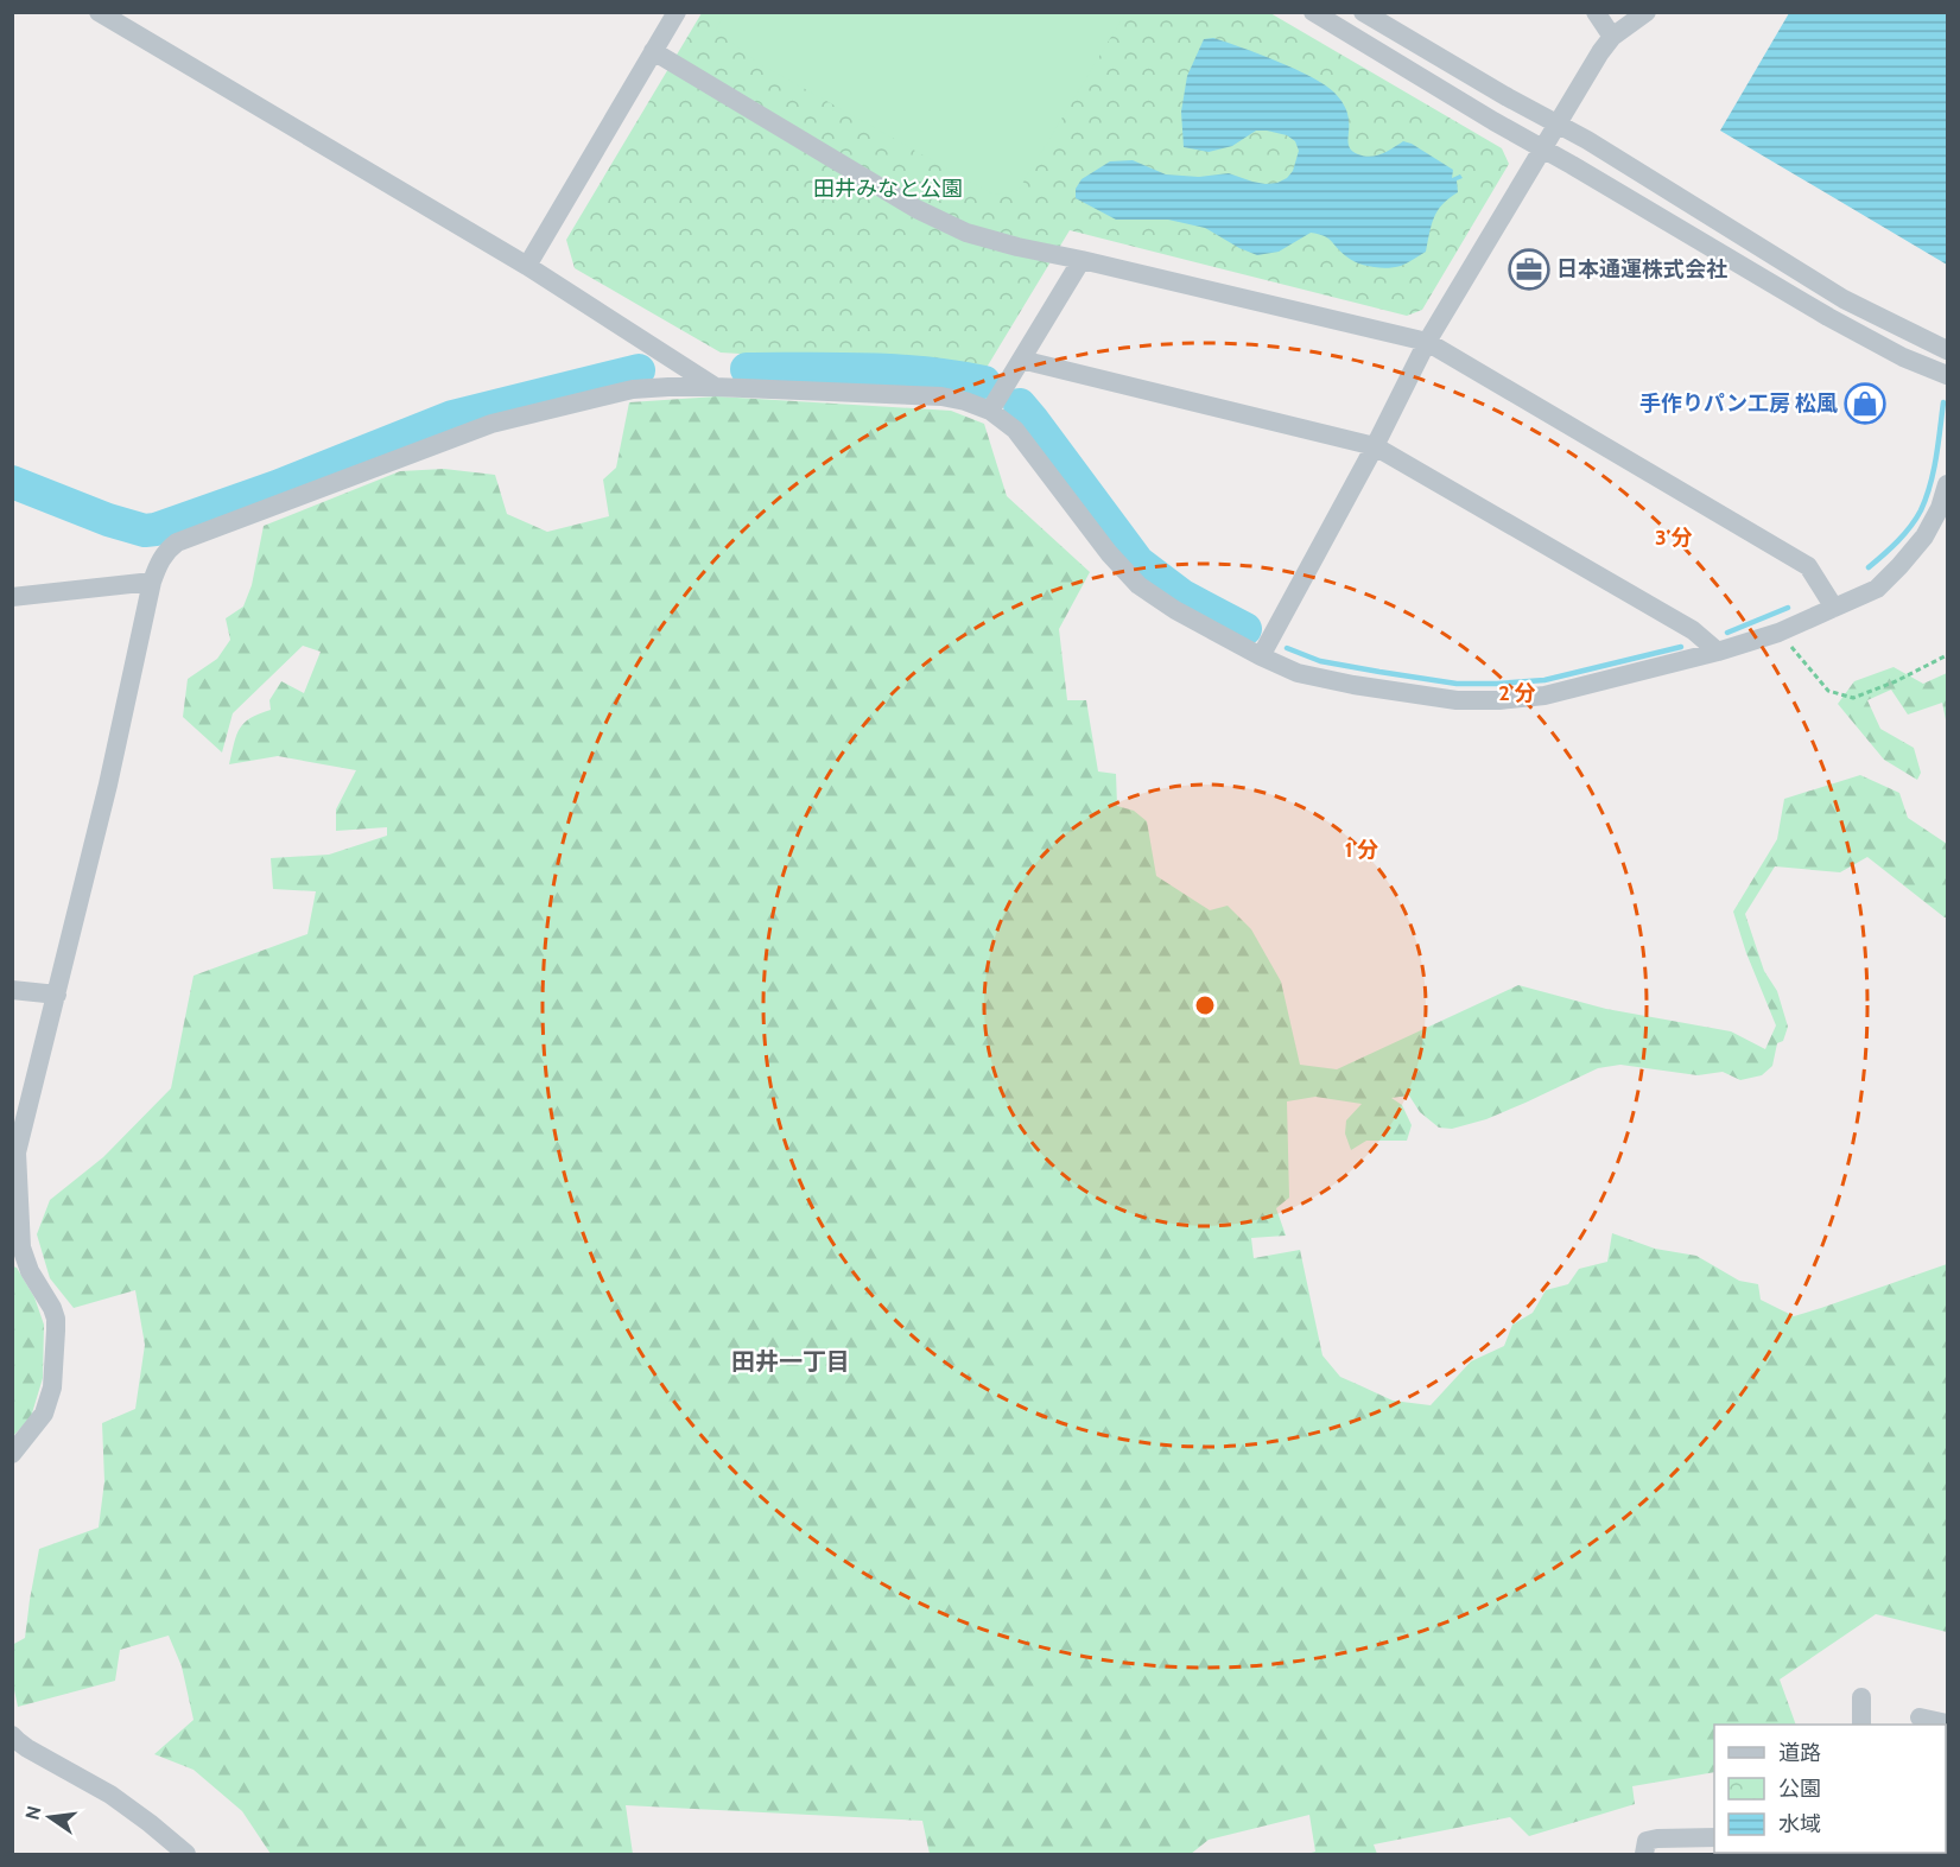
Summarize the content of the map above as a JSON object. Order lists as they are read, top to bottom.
{
  "districts": ["田井一丁目"],
  "parks": ["田井みなと公園"],
  "places": {
    "office": ["日本通運株式会社"],
    "shop": ["手作りパン工房 松風"]
  },
  "legend": ["道路", "公園", "水域"],
  "north": "left",
  "rings": ["3 分", "2 分", "1 分"]
}
